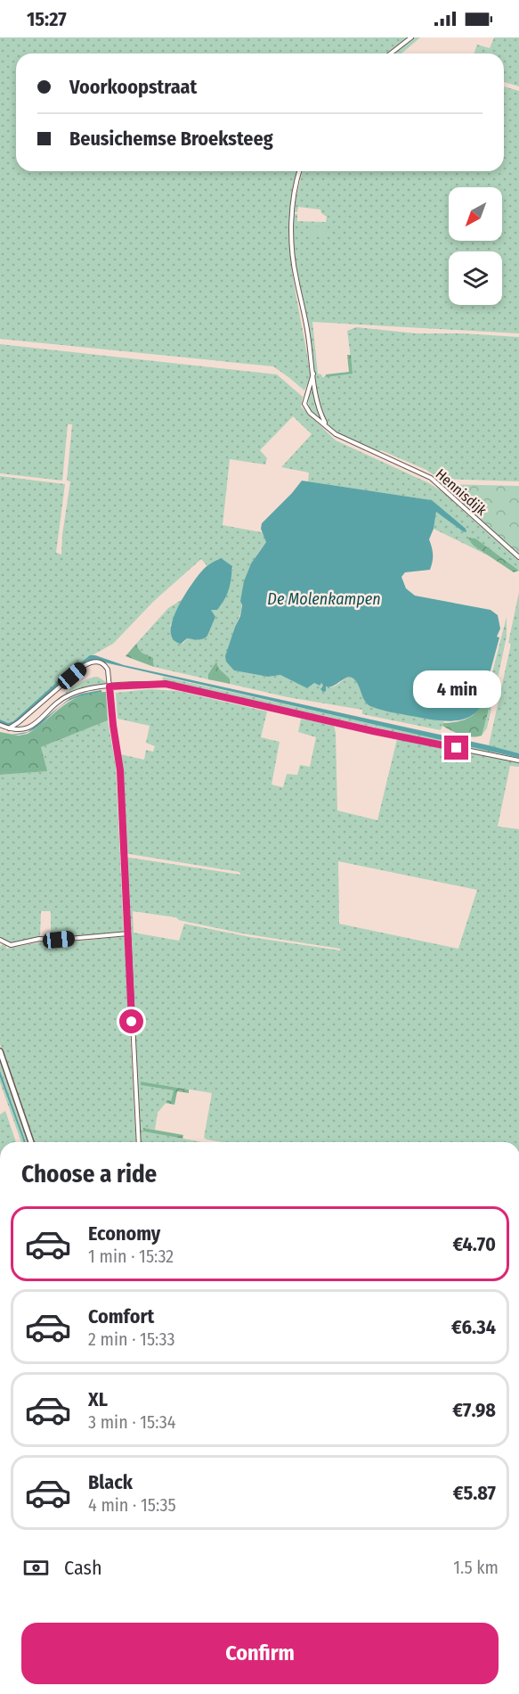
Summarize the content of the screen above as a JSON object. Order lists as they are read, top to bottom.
{
  "streets": {
    "street": ["Hennisdijk"]
  },
  "water": ["De Molenkampen"],
  "north": "bottom left",
  "page": {
    "status": "15:27",
    "banner": ["Voorkoopstraat", "Beusichemse Broeksteeg"],
    "bubble": "4 min",
    "heading": "Choose a ride",
    "list": [
      {
        "name": "Economy",
        "note": "1 min · 15:32",
        "value": "€4.70"
      },
      {
        "name": "Comfort",
        "note": "2 min · 15:33",
        "value": "€6.34"
      },
      {
        "name": "XL",
        "note": "3 min · 15:34",
        "value": "€7.98"
      },
      {
        "name": "Black",
        "note": "4 min · 15:35",
        "value": "€5.87"
      }
    ],
    "pay": ["Cash", "1.5 km"],
    "buttons": "Confirm"
  }
}
